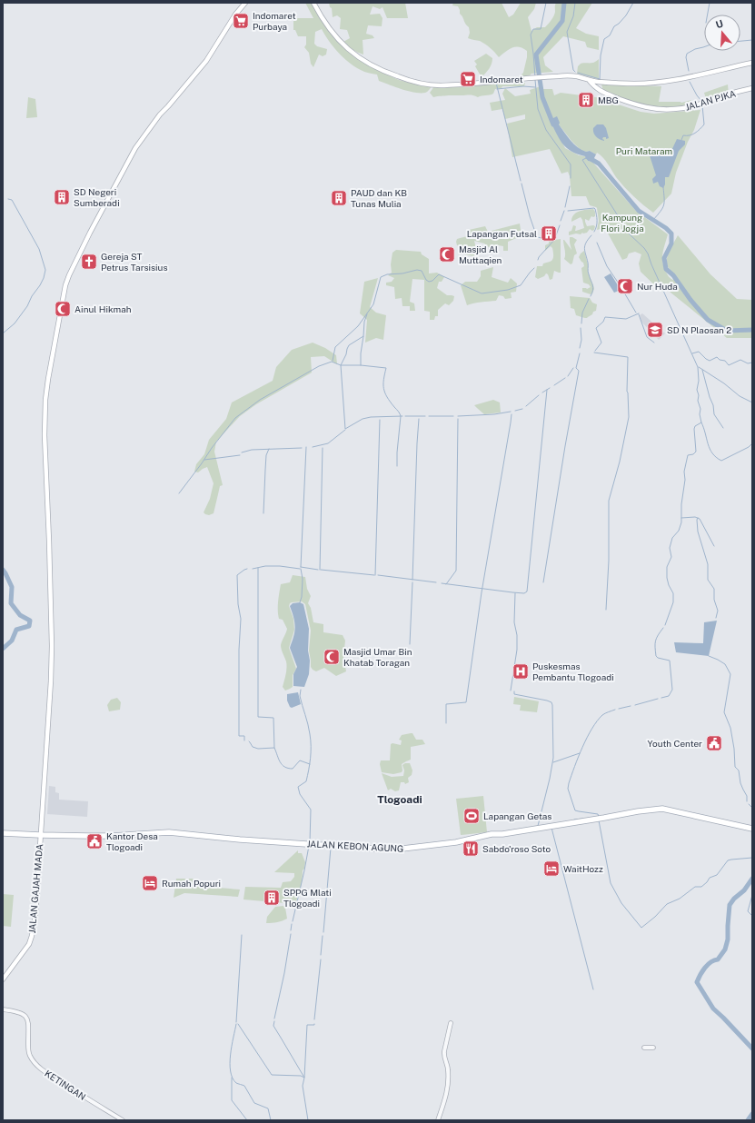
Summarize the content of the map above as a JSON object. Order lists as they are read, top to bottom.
{
  "streets": {
    "main road": ["JALAN PJKA", "JALAN KEBON AGUNG", "JALAN GAJAH MADA"],
    "street": ["KETINGAN"]
  },
  "crossings": [
    ["JALAN KEBON AGUNG", "JALAN GAJAH MADA"]
  ],
  "districts": ["Tlogoadi"],
  "parks": ["Puri Mataram", "Kampung Flori Jogja"],
  "places": {
    "supermarket": ["Indomaret Purbaya", "Indomaret"],
    "building": [
      "MBG",
      "SD Negeri Sumberadi",
      "PAUD dan KB Tunas Mulia",
      "Lapangan Futsal",
      "SPPG Mlati Tlogoadi"
    ],
    "mosque": [
      "Masjid Al Muttaqien",
      "Nur Huda",
      "Ainul Hikmah",
      "Masjid Umar Bin Khatab Toragan"
    ],
    "church": ["Gereja ST Petrus Tarsisius"],
    "school or university": ["SD N Plaosan 2"],
    "hospital": ["Puskesmas Pembantu Tlogoadi"],
    "public building": ["Youth Center", "Kantor Desa Tlogoadi"],
    "sports": ["Lapangan Getas"],
    "restaurant": ["Sabdo'roso Soto"],
    "hotel": ["WaitHozz", "Rumah Popuri"]
  },
  "north": "top"
}
